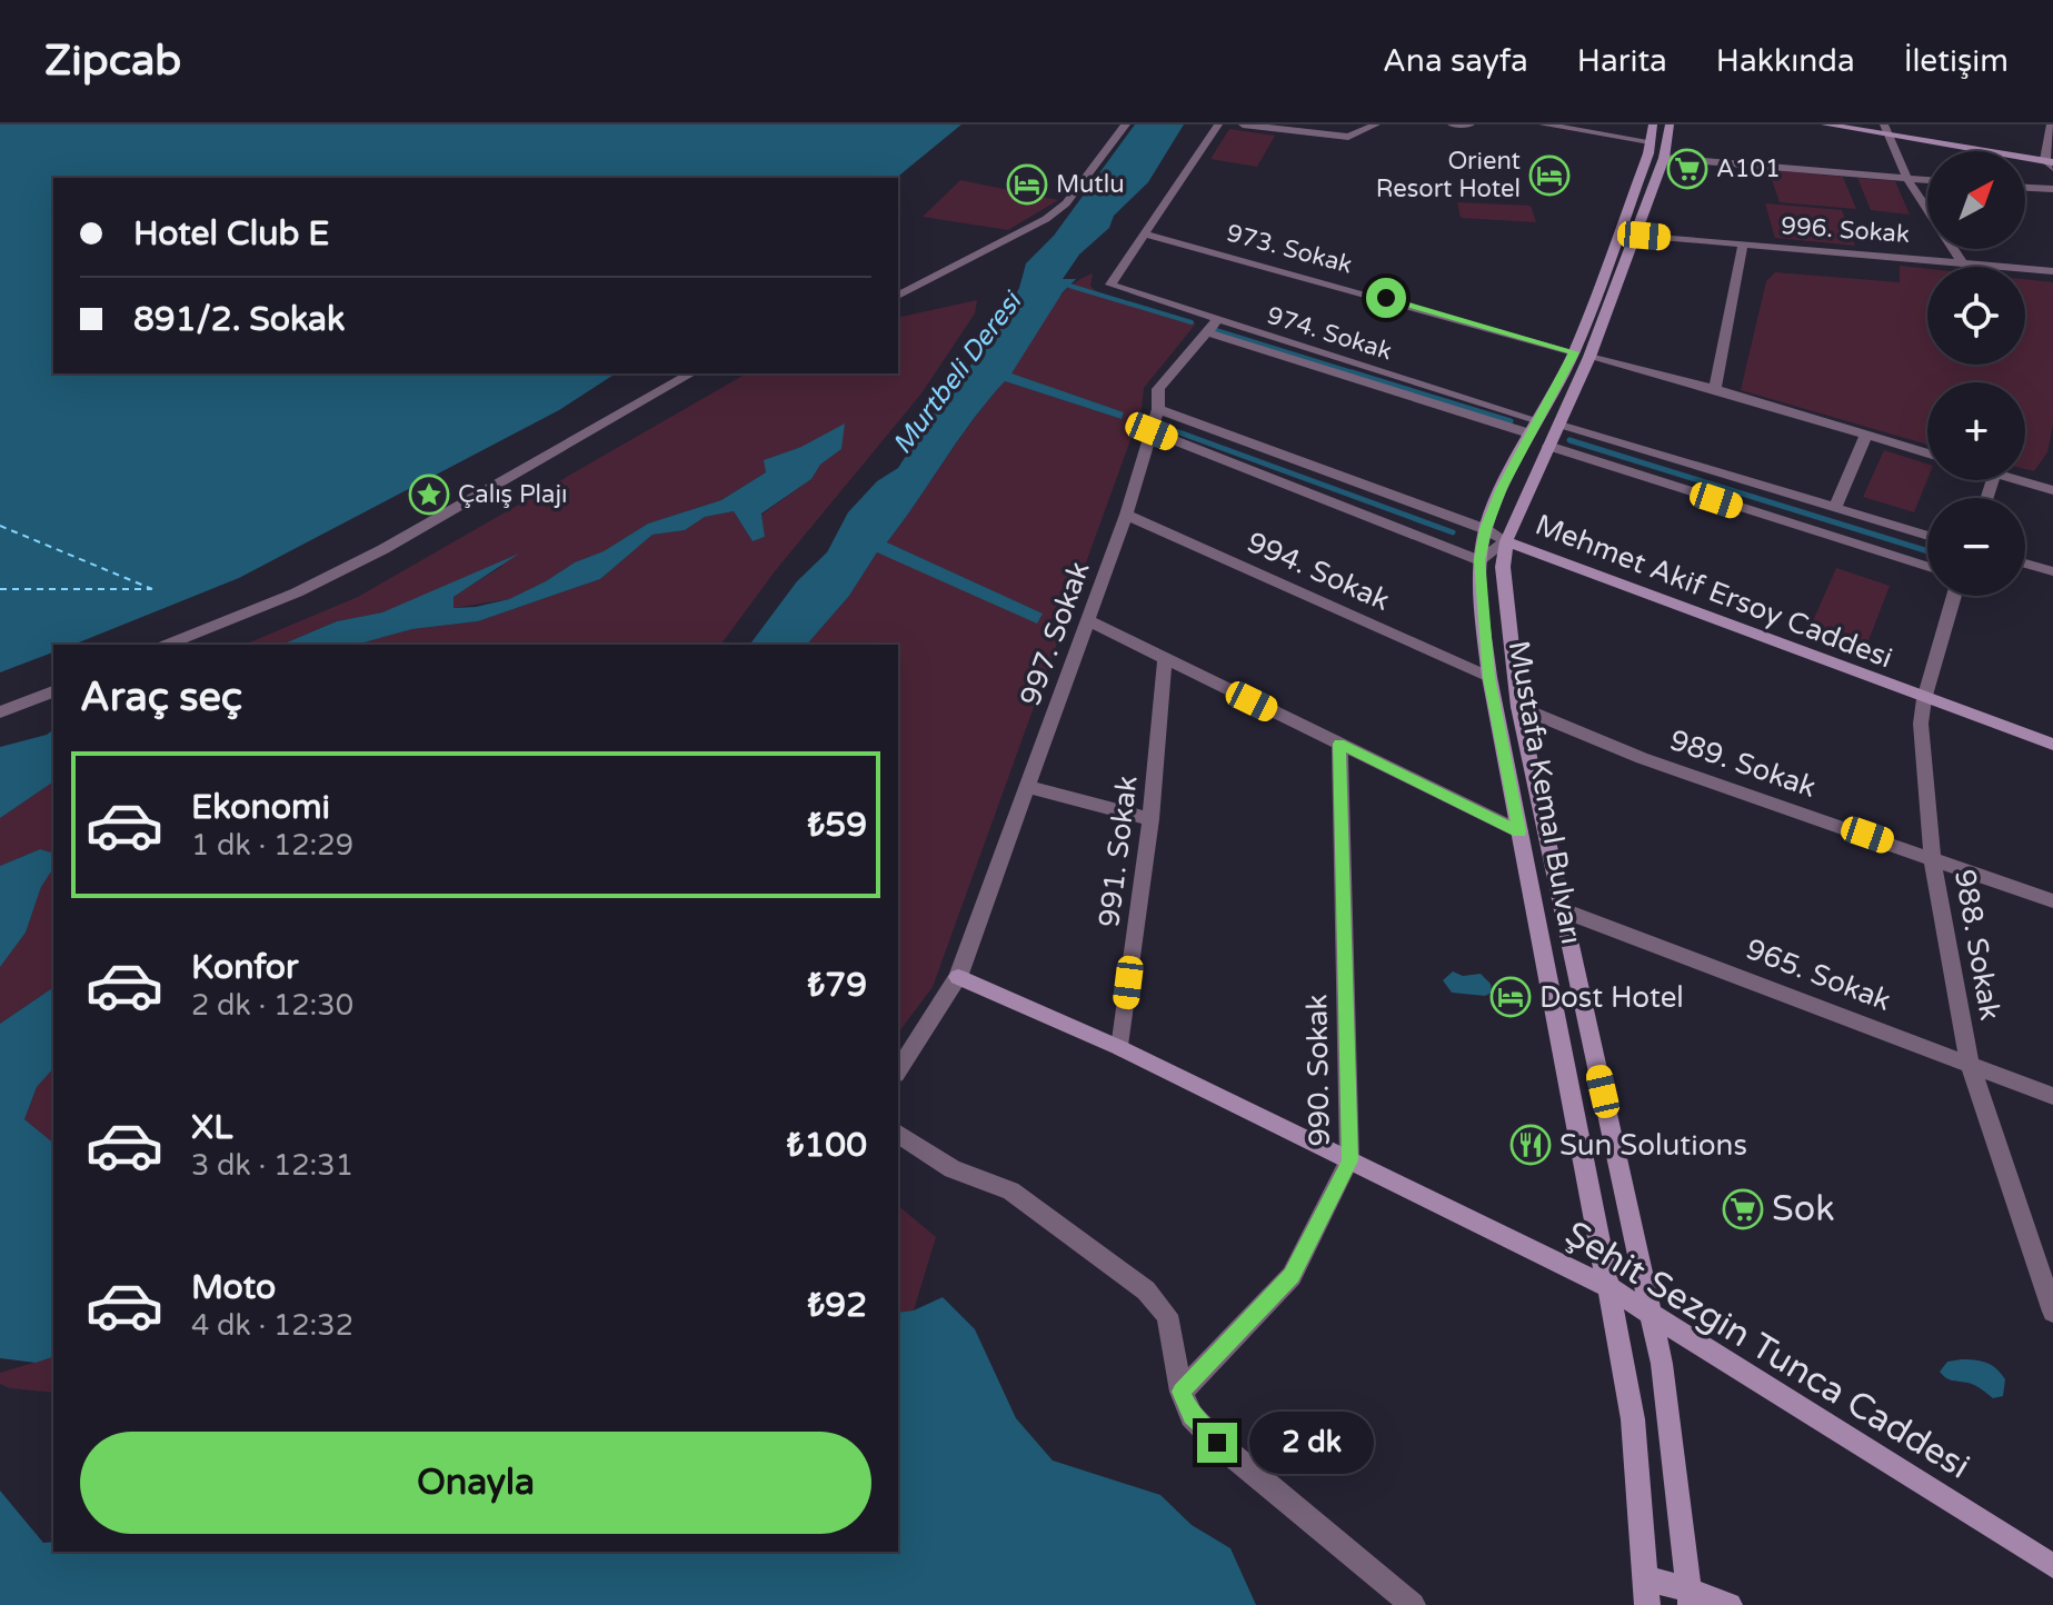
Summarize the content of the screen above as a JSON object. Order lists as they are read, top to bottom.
{
  "streets": {
    "main road": ["Mehmet Akif Ersoy Caddesi", "Mustafa Kemal Bulvarı", "Şehit Sezgin Tunca Caddesi"],
    "street": [
      "996. Sokak",
      "973. Sokak",
      "994. Sokak",
      "997. Sokak",
      "989. Sokak",
      "991. Sokak",
      "988. Sokak",
      "965. Sokak",
      "990. Sokak"
    ]
  },
  "crossings": [
    ["996. Sokak", "Mustafa Kemal Bulvarı"],
    ["973. Sokak", "Mustafa Kemal Bulvarı"],
    ["994. Sokak", "997. Sokak"],
    ["994. Sokak", "Mustafa Kemal Bulvarı"],
    ["Mehmet Akif Ersoy Caddesi", "997. Sokak"],
    ["Mehmet Akif Ersoy Caddesi", "Mustafa Kemal Bulvarı"],
    ["Mehmet Akif Ersoy Caddesi", "988. Sokak"],
    ["997. Sokak", "Şehit Sezgin Tunca Caddesi"],
    ["989. Sokak", "Mustafa Kemal Bulvarı"],
    ["989. Sokak", "988. Sokak"],
    ["Mustafa Kemal Bulvarı", "965. Sokak"],
    ["Mustafa Kemal Bulvarı", "Şehit Sezgin Tunca Caddesi"],
    ["991. Sokak", "Şehit Sezgin Tunca Caddesi"],
    ["988. Sokak", "965. Sokak"],
    ["990. Sokak", "Şehit Sezgin Tunca Caddesi"]
  ],
  "water": ["Murtbeli Deresi"],
  "places": {
    "supermarket": ["A101", "Sok"],
    "hotel": ["Orient Resort Hotel", "Mutlu", "Dost Hotel"],
    "place": ["Çalış Plajı"],
    "restaurant": ["Sun Solutions"]
  },
  "north": "top right",
  "page": {
    "header": "Zipcab",
    "nav": [
      "Ana sayfa",
      "Harita",
      "Hakkında",
      "İletişim"
    ],
    "map_buttons": ["+", "−"],
    "banner": ["Hotel Club E", "891/2. Sokak"],
    "heading": "Araç seç",
    "list": [
      {
        "name": "Ekonomi",
        "note": "1 dk · 12:29",
        "value": "₺59"
      },
      {
        "name": "Konfor",
        "note": "2 dk · 12:30",
        "value": "₺79"
      },
      {
        "name": "XL",
        "note": "3 dk · 12:31",
        "value": "₺100"
      },
      {
        "name": "Moto",
        "note": "4 dk · 12:32",
        "value": "₺92"
      }
    ],
    "bubble": "2 dk",
    "buttons": "Onayla"
  }
}
